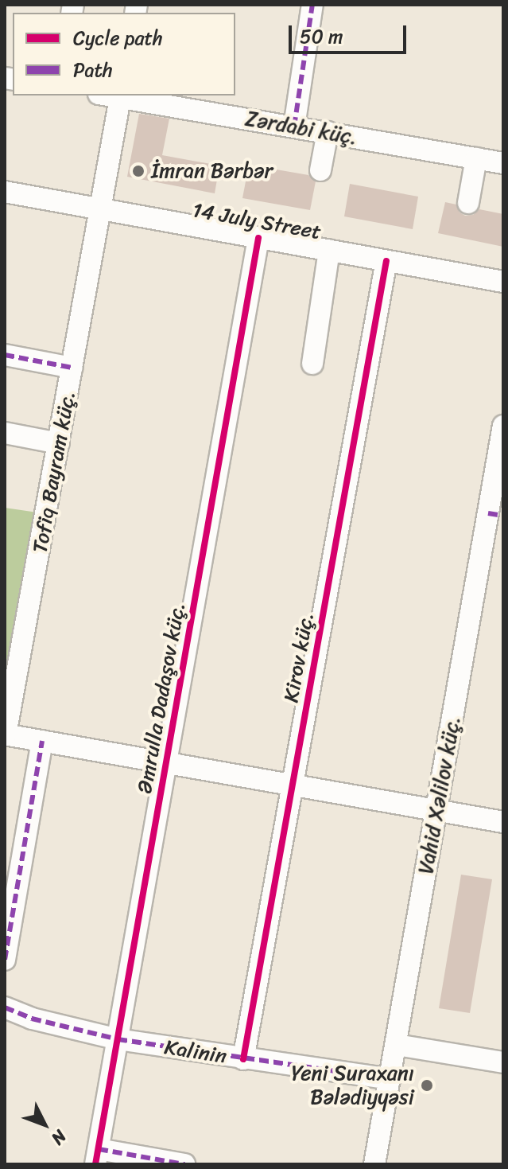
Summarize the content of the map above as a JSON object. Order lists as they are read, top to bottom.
{
  "streets": {
    "street": [
      "Zərdabi küç.",
      "14 July Street",
      "Tofiq Bayram küç.",
      "Kirov küç.",
      "Əmrulla Dadaşov küç.",
      "Vahid Xəlilov küç.",
      "Kalinin"
    ]
  },
  "crossings": [
    ["Zərdabi küç.", "Tofiq Bayram küç."],
    ["14 July Street", "Tofiq Bayram küç."],
    ["14 July Street", "Kirov küç."],
    ["14 July Street", "Əmrulla Dadaşov küç."],
    ["Kirov küç.", "Kalinin"],
    ["Əmrulla Dadaşov küç.", "Kalinin"],
    ["Vahid Xəlilov küç.", "Kalinin"]
  ],
  "places": ["İmran Bərbər", "Yeni Suraxanı Bələdiyyəsi"],
  "legend": ["Cycle path", "Path"],
  "scale_bar": "50 m",
  "north": "bottom right"
}
